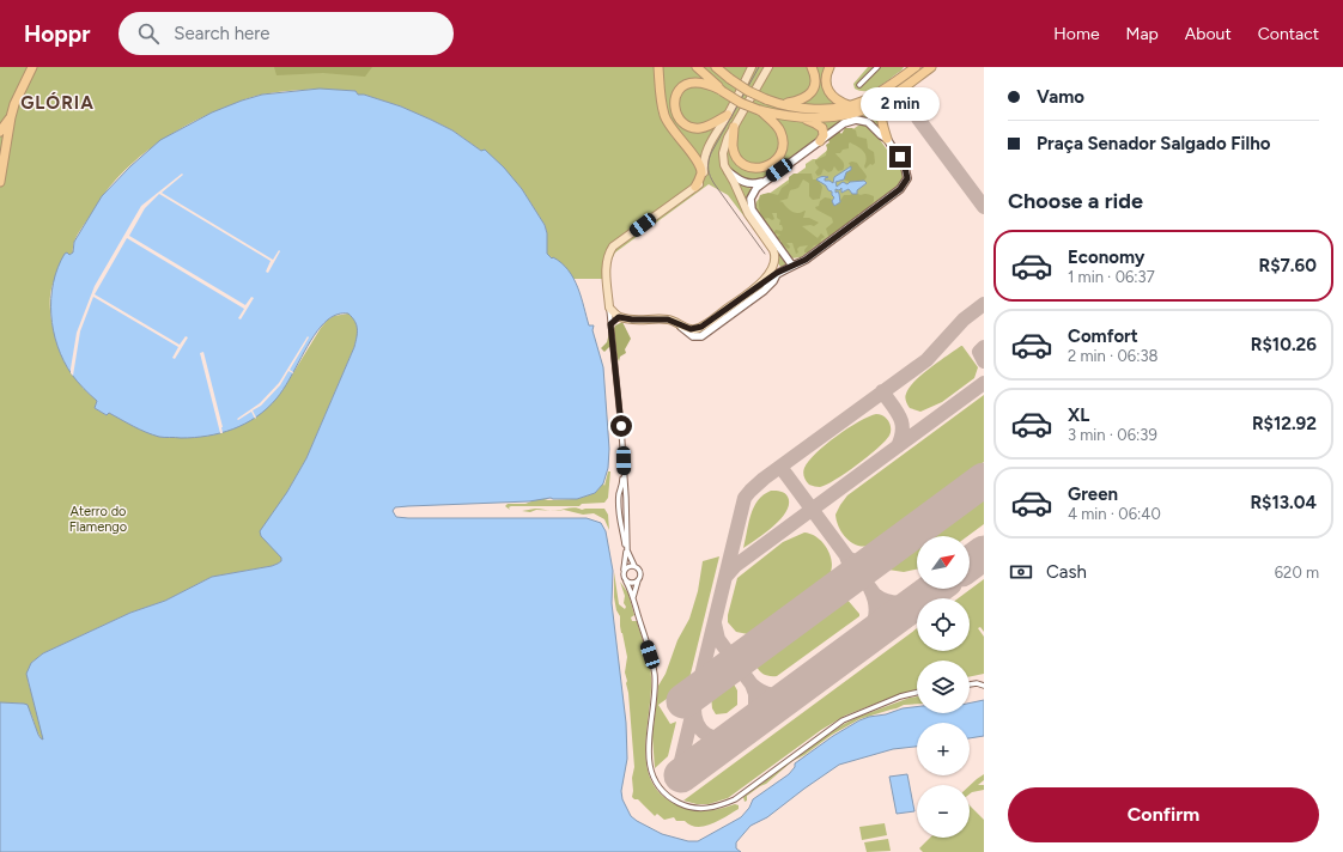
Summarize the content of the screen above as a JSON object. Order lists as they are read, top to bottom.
{
  "districts": ["GLÓRIA"],
  "parks": ["Aterro do Flamengo"],
  "north": "top right",
  "page": {
    "header": "Hoppr",
    "search": "Search here",
    "nav": [
      "Home",
      "Map",
      "About",
      "Contact"
    ],
    "banner": ["Vamo", "Praça Senador Salgado Filho"],
    "bubble": "2 min",
    "heading": "Choose a ride",
    "list": [
      {
        "name": "Economy",
        "note": "1 min · 06:37",
        "value": "R$7.60"
      },
      {
        "name": "Comfort",
        "note": "2 min · 06:38",
        "value": "R$10.26"
      },
      {
        "name": "XL",
        "note": "3 min · 06:39",
        "value": "R$12.92"
      },
      {
        "name": "Green",
        "note": "4 min · 06:40",
        "value": "R$13.04"
      }
    ],
    "map_buttons": ["+", "−"],
    "pay": ["Cash", "620 m"],
    "buttons": "Confirm"
  }
}
